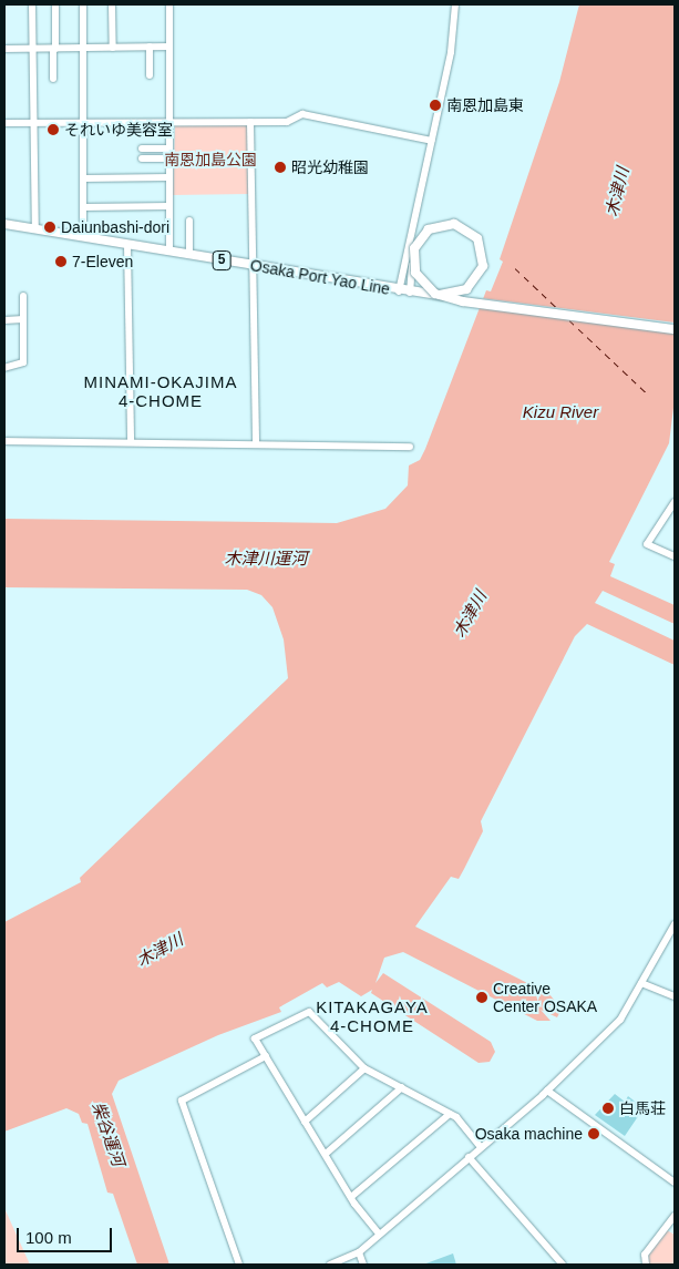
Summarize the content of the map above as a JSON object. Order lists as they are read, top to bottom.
{
  "streets": {
    "main road": ["5", "Osaka Port Yao Line"]
  },
  "districts": ["MINAMI-OKAJIMA 4-CHOME", "KITAKAGAYA 4-CHOME"],
  "water": [
    "木津川",
    "Kizu River",
    "木津川運河",
    "柴谷運河"
  ],
  "parks": ["南恩加島公園"],
  "places": [
    "南恩加島東",
    "それいゆ美容室",
    "昭光幼稚園",
    "Daiunbashi-dori",
    "7-Eleven",
    "Creative Center OSAKA",
    "白馬荘",
    "Osaka machine"
  ],
  "scale_bar": "100 m"
}
